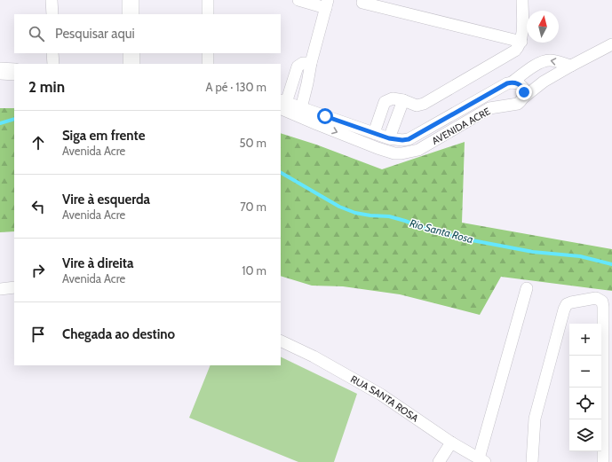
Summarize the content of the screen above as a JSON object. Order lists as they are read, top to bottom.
{
  "streets": {
    "street": ["AVENIDA ACRE", "RUA SANTA ROSA"]
  },
  "water": ["Rio Santa Rosa"],
  "north": "top",
  "page": {
    "search": "Pesquisar aqui",
    "heading": ["2 min", "A pé · 130 m"],
    "list": [
      ["Siga em frente", "Avenida Acre", "50 m"],
      ["Vire à esquerda", "Avenida Acre", "70 m"],
      ["Vire à direita", "Avenida Acre", "10 m"],
      "Chegada ao destino"
    ],
    "map_buttons": ["+", "−"]
  }
}
